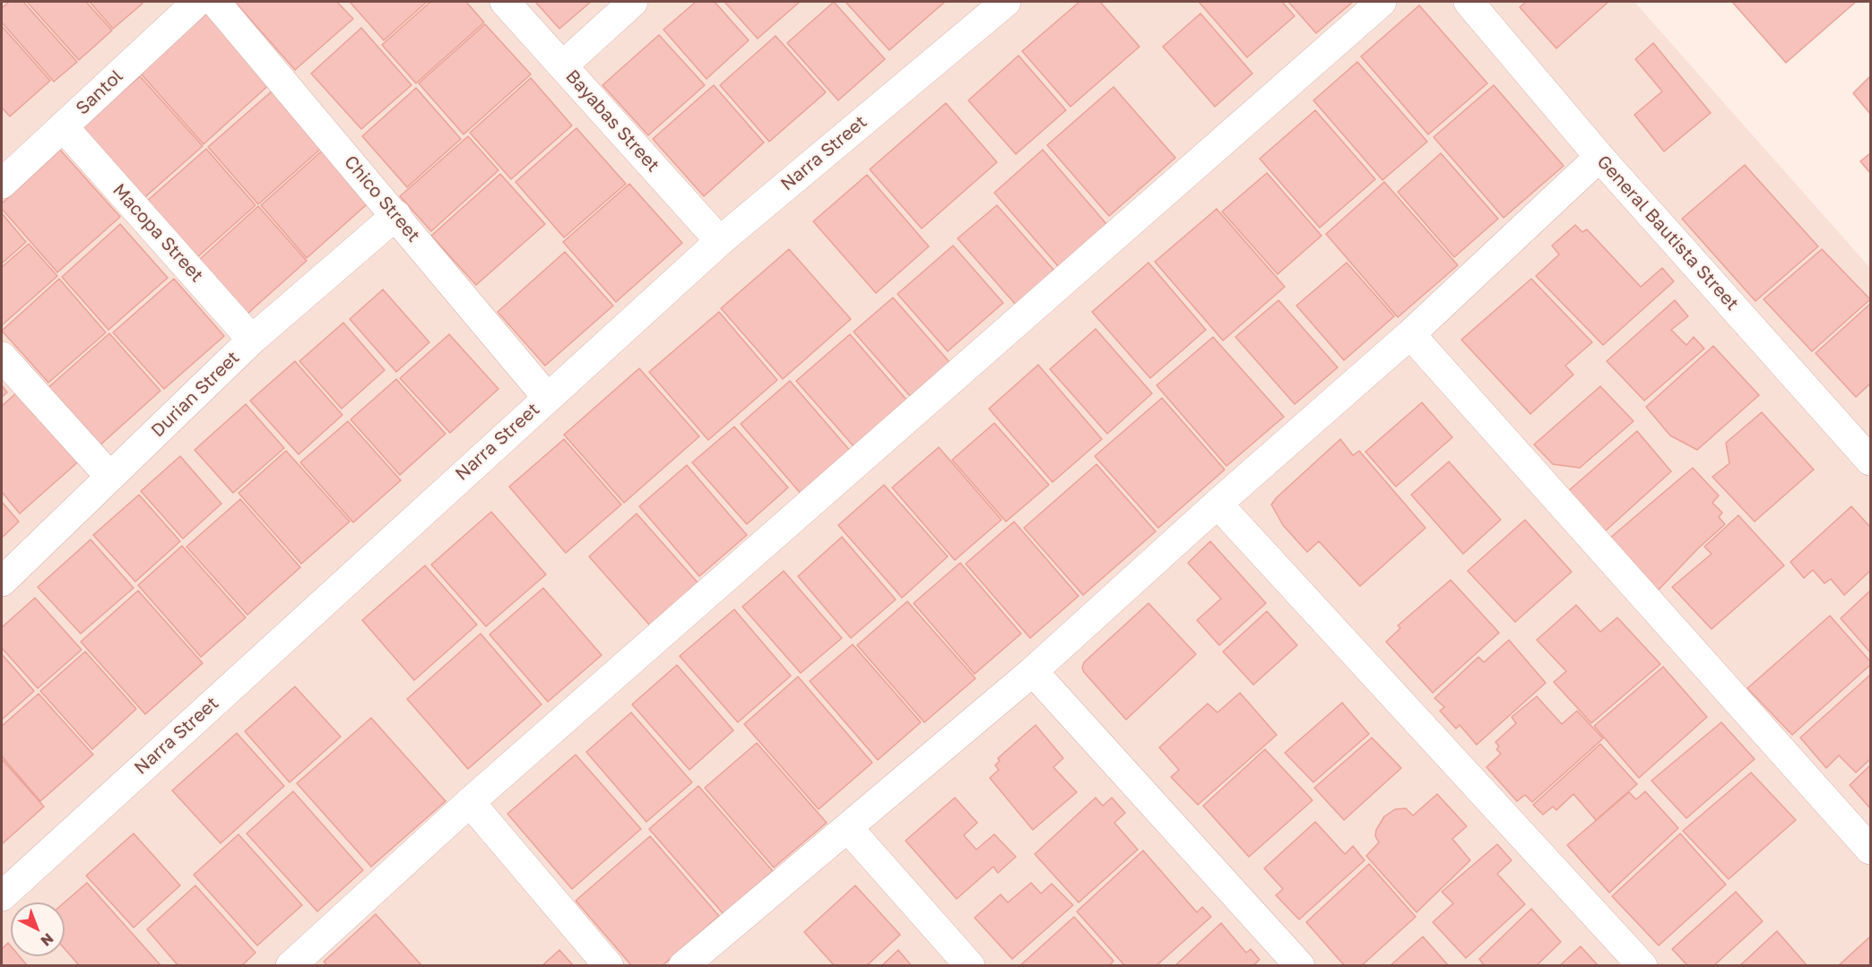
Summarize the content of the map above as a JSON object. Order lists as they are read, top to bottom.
{
  "streets": {
    "street": [
      "Santol",
      "Bayabas Street",
      "Narra Street",
      "Chico Street",
      "Macopa Street",
      "General Bautista Street",
      "Durian Street"
    ]
  },
  "crossings": [
    ["Santol", "Macopa Street"],
    ["Bayabas Street", "Narra Street"],
    ["Narra Street", "Chico Street"],
    ["Chico Street", "Durian Street"],
    ["Macopa Street", "Durian Street"]
  ],
  "north": "bottom right"
}
